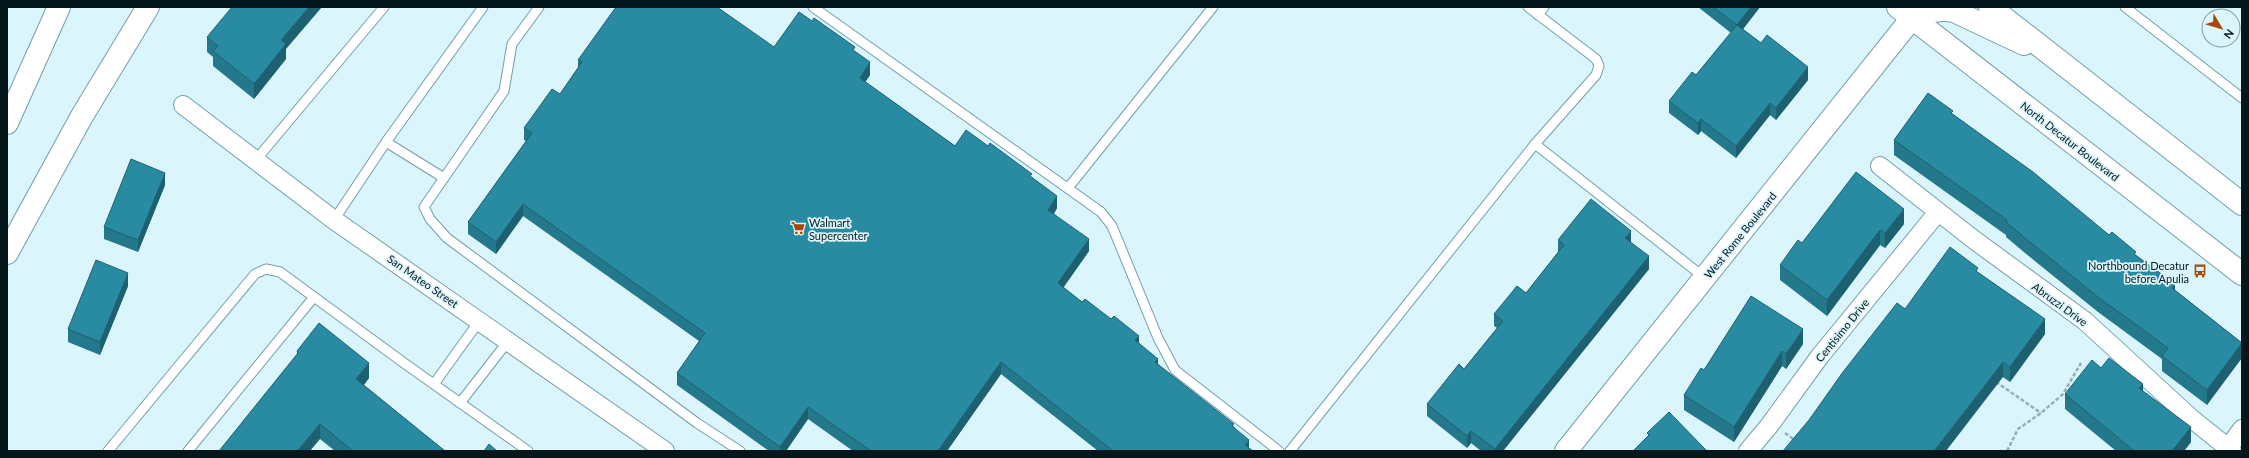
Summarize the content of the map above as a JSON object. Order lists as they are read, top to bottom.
{
  "streets": {
    "main road": ["North Decatur Boulevard", "West Rome Boulevard"],
    "street": ["San Mateo Street", "Abruzzi Drive", "Centisimo Drive"]
  },
  "crossings": [
    ["North Decatur Boulevard", "West Rome Boulevard"],
    ["Abruzzi Drive", "Centisimo Drive"]
  ],
  "places": {
    "supermarket": ["Walmart Supercenter"],
    "bus stop": ["Northbound Decatur before Apulia"]
  },
  "north": "bottom right"
}
